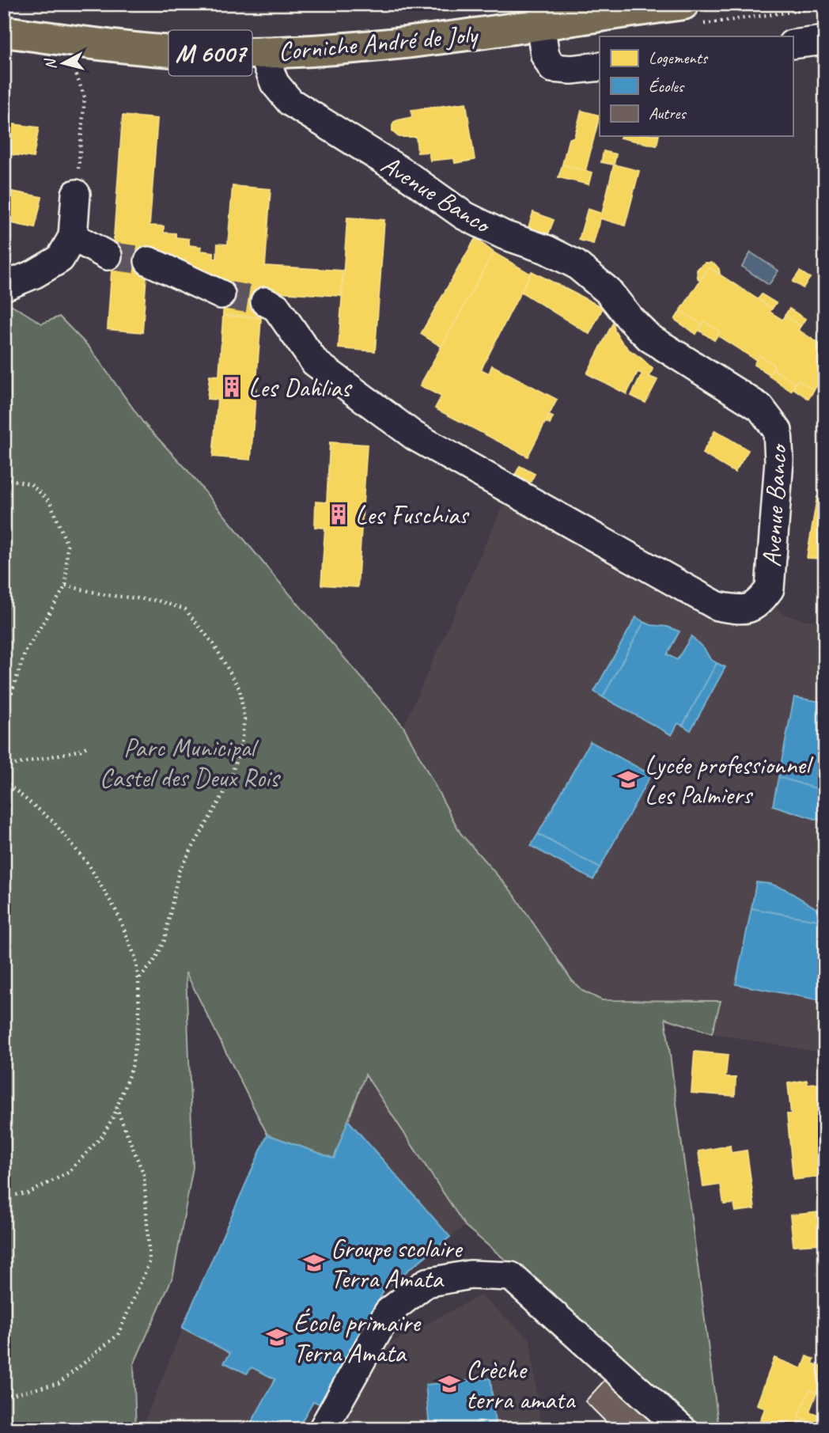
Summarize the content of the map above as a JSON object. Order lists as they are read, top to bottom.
{
  "streets": {
    "main road": ["Corniche André de Joly", "M 6007"],
    "street": ["Avenue Banco"]
  },
  "crossings": [
    ["Corniche André de Joly", "Avenue Banco"]
  ],
  "parks": ["Parc Municipal Castel des Deux Rois"],
  "places": {
    "building": ["Les Dahlias", "Les Fuschias"],
    "school or university": [
      "Lycée professionnel Les Palmiers",
      "Groupe scolaire Terra Amata",
      "École primaire Terra Amata",
      "Crèche terra amata"
    ]
  },
  "legend": ["Logements", "Écoles", "Autres"],
  "north": "left"
}
